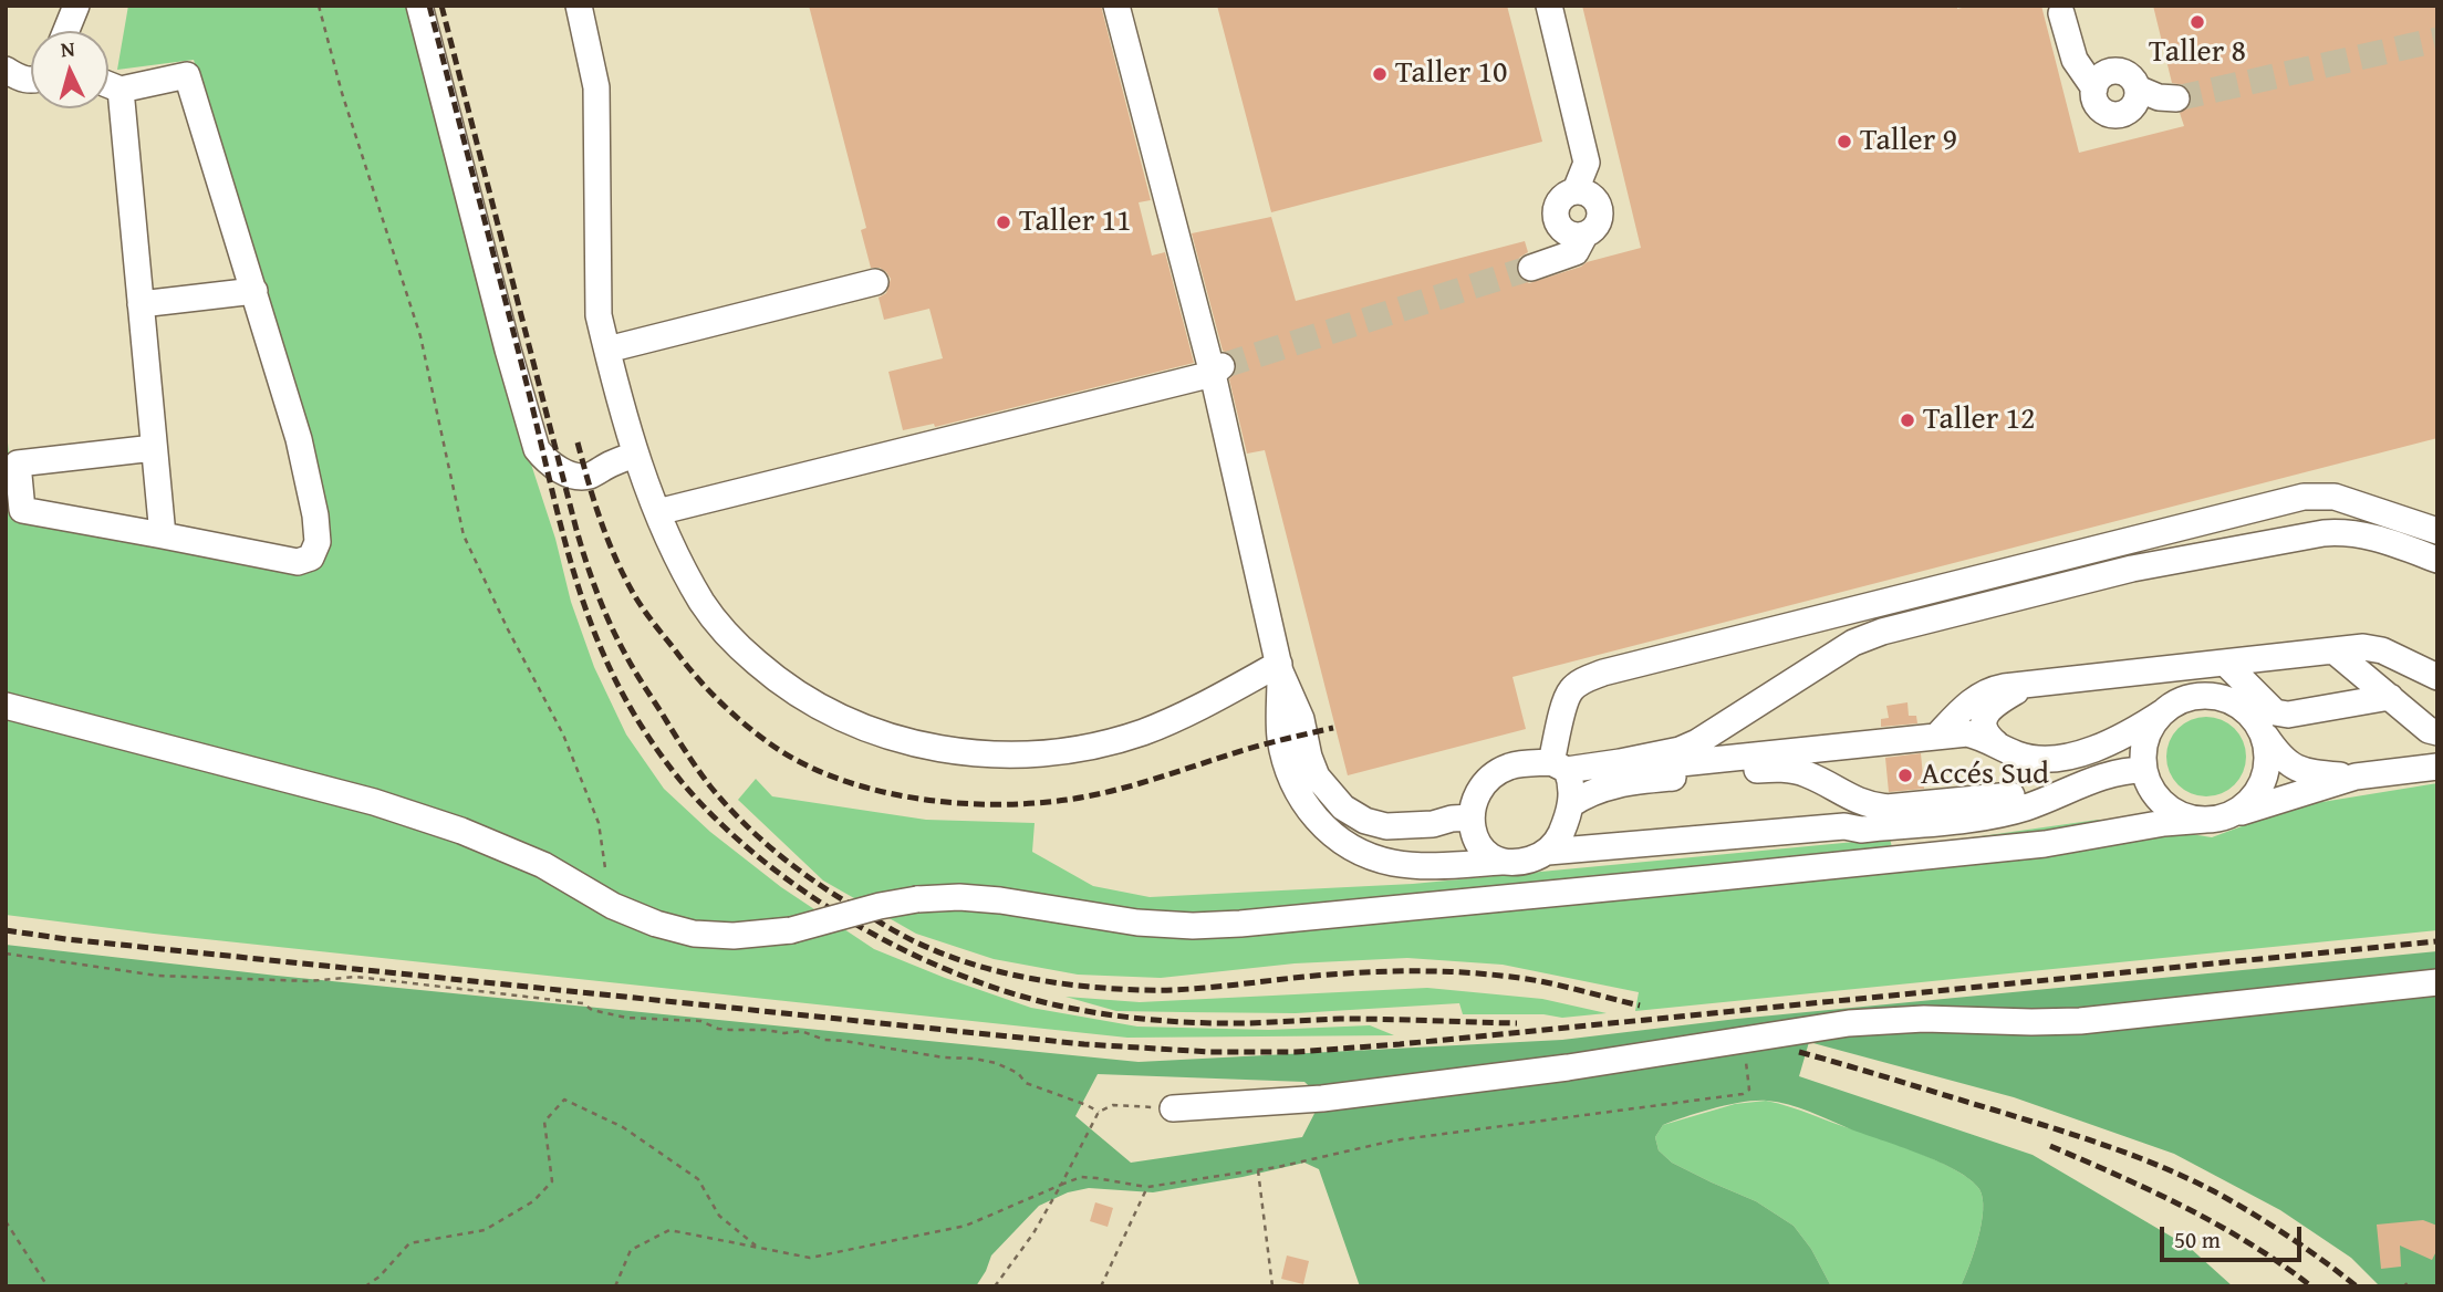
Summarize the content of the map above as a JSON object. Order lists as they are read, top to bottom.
{
  "places": [
    "Taller 8",
    "Taller 10",
    "Taller 9",
    "Taller 11",
    "Taller 12",
    "Accés Sud"
  ],
  "scale_bar": "50 m",
  "north": "top"
}
